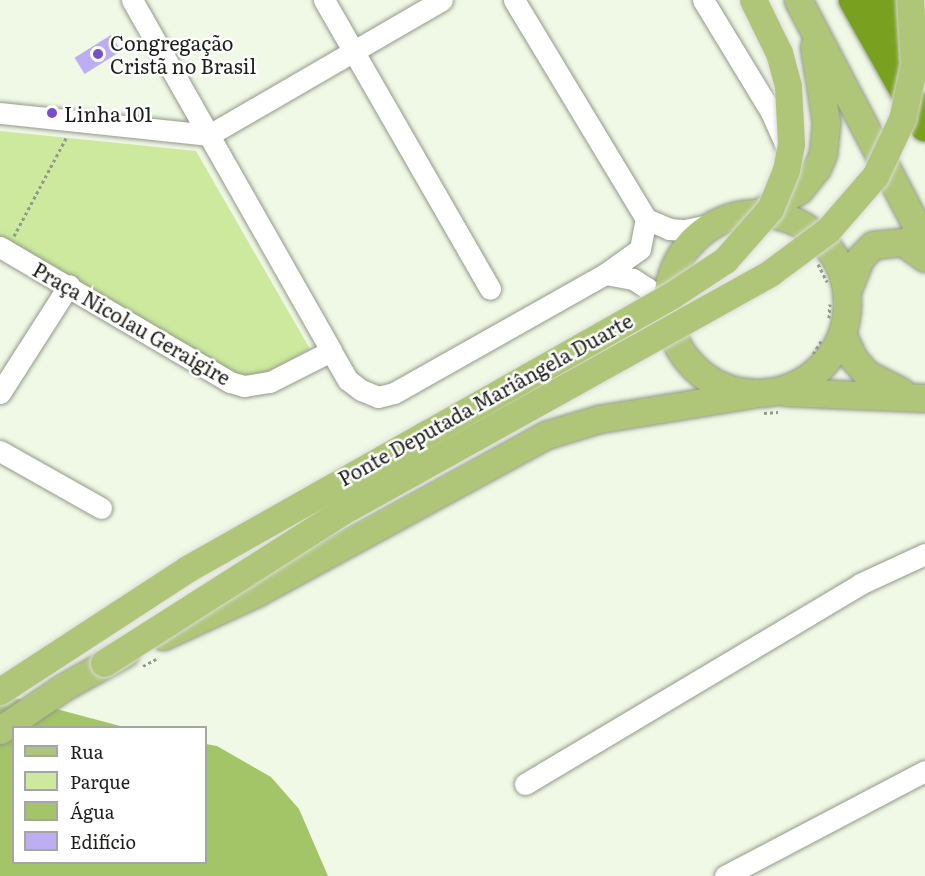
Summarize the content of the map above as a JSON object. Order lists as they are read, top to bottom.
{
  "streets": {
    "main road": ["Ponte Deputada Mariângela Duarte"],
    "street": ["Praça Nicolau Geraigire"]
  },
  "places": ["Congregação Cristã no Brasil", "Linha 101"],
  "legend": [
    "Rua",
    "Parque",
    "Água",
    "Edifício"
  ]
}
